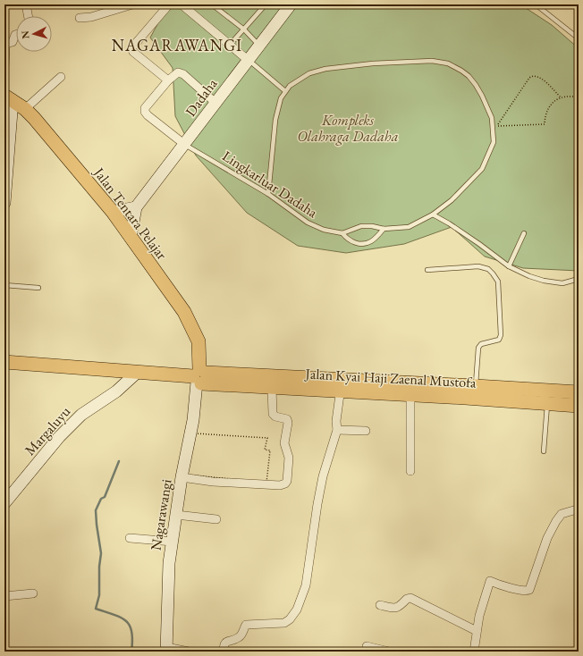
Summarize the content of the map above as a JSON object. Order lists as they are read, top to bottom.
{
  "streets": {
    "main road": ["Jalan Tentara Pelajar", "Jalan Kyai Haji Zaenal Mustofa"],
    "street": ["Dadaha", "Margaluyu", "Nagarawangi"],
    "lane": ["Lingkarluar Dadaha"]
  },
  "crossings": [
    ["Dadaha", "Lingkarluar Dadaha"],
    ["Dadaha", "Jalan Tentara Pelajar"],
    ["Jalan Tentara Pelajar", "Jalan Kyai Haji Zaenal Mustofa"],
    ["Jalan Tentara Pelajar", "Nagarawangi"],
    ["Jalan Kyai Haji Zaenal Mustofa", "Margaluyu"],
    ["Jalan Kyai Haji Zaenal Mustofa", "Nagarawangi"]
  ],
  "districts": ["NAGARAWANGI"],
  "parks": ["Kompleks Olahraga Dadaha"],
  "north": "left"
}
